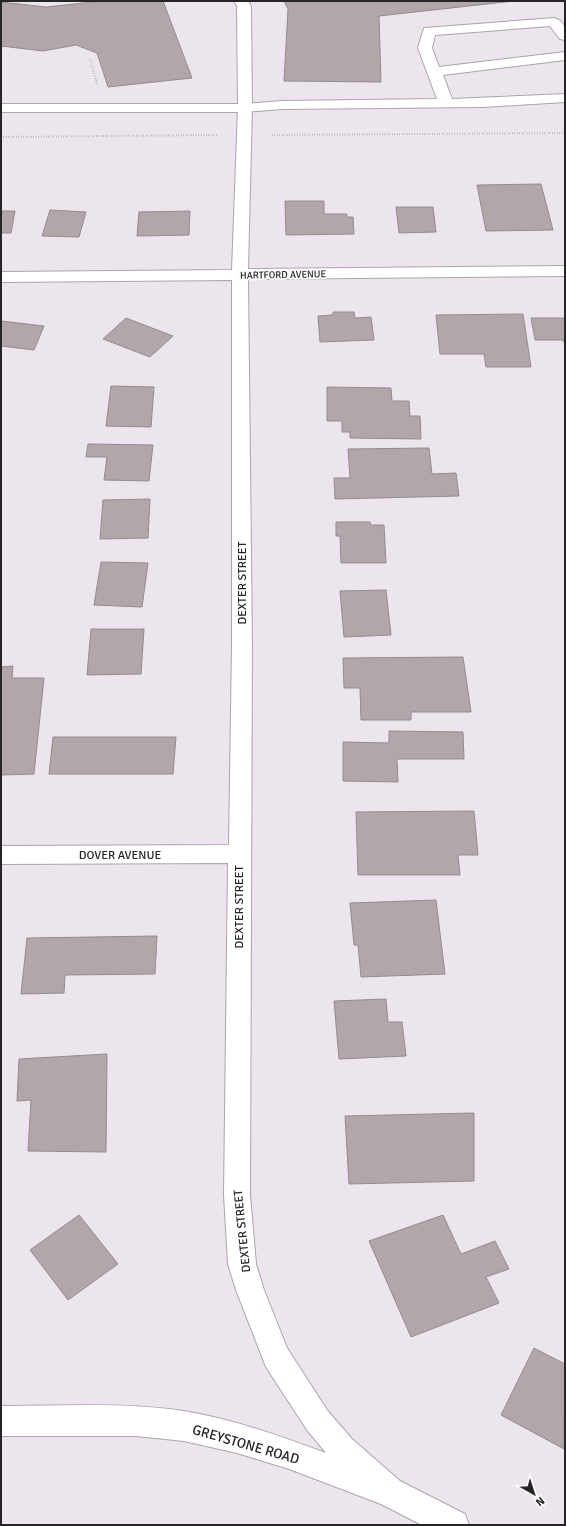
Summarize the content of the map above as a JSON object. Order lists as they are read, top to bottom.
{
  "streets": {
    "street": [
      "HARTFORD AVENUE",
      "DEXTER STREET",
      "DOVER AVENUE",
      "GREYSTONE ROAD"
    ]
  },
  "crossings": [
    ["HARTFORD AVENUE", "DEXTER STREET"],
    ["DEXTER STREET", "DOVER AVENUE"],
    ["DEXTER STREET", "GREYSTONE ROAD"]
  ],
  "north": "bottom right"
}
